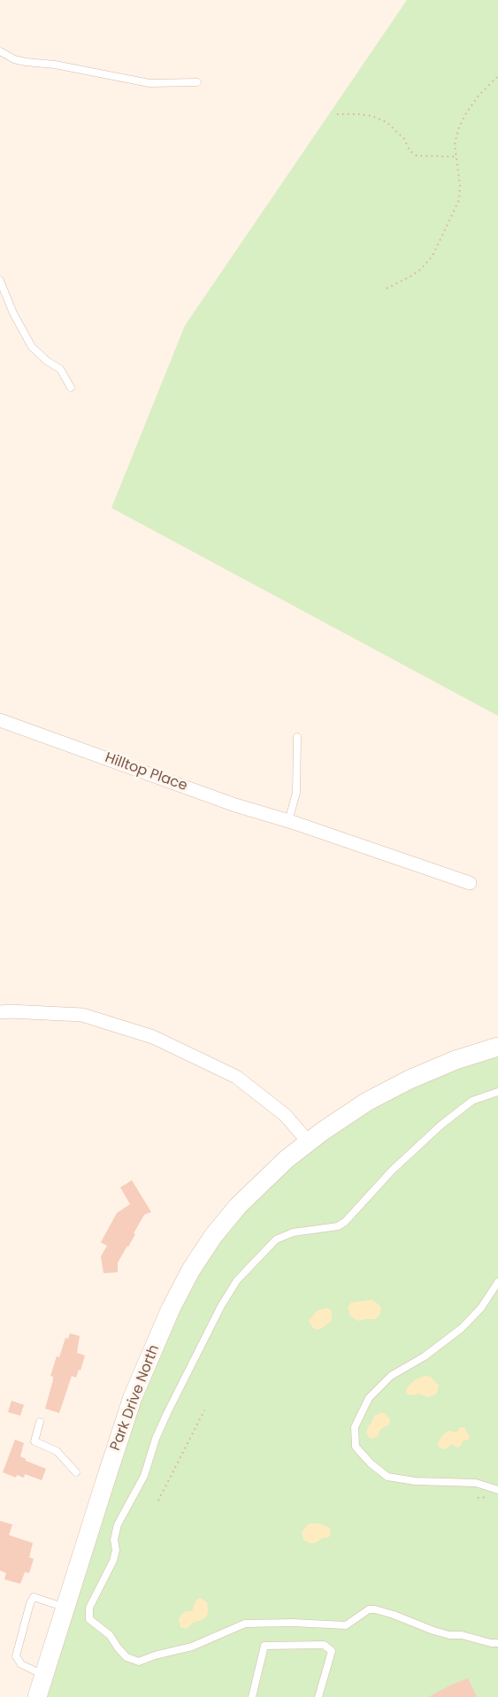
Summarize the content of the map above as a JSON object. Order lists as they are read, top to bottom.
{
  "streets": {
    "street": ["Hilltop Place", "Park Drive North"]
  }
}
